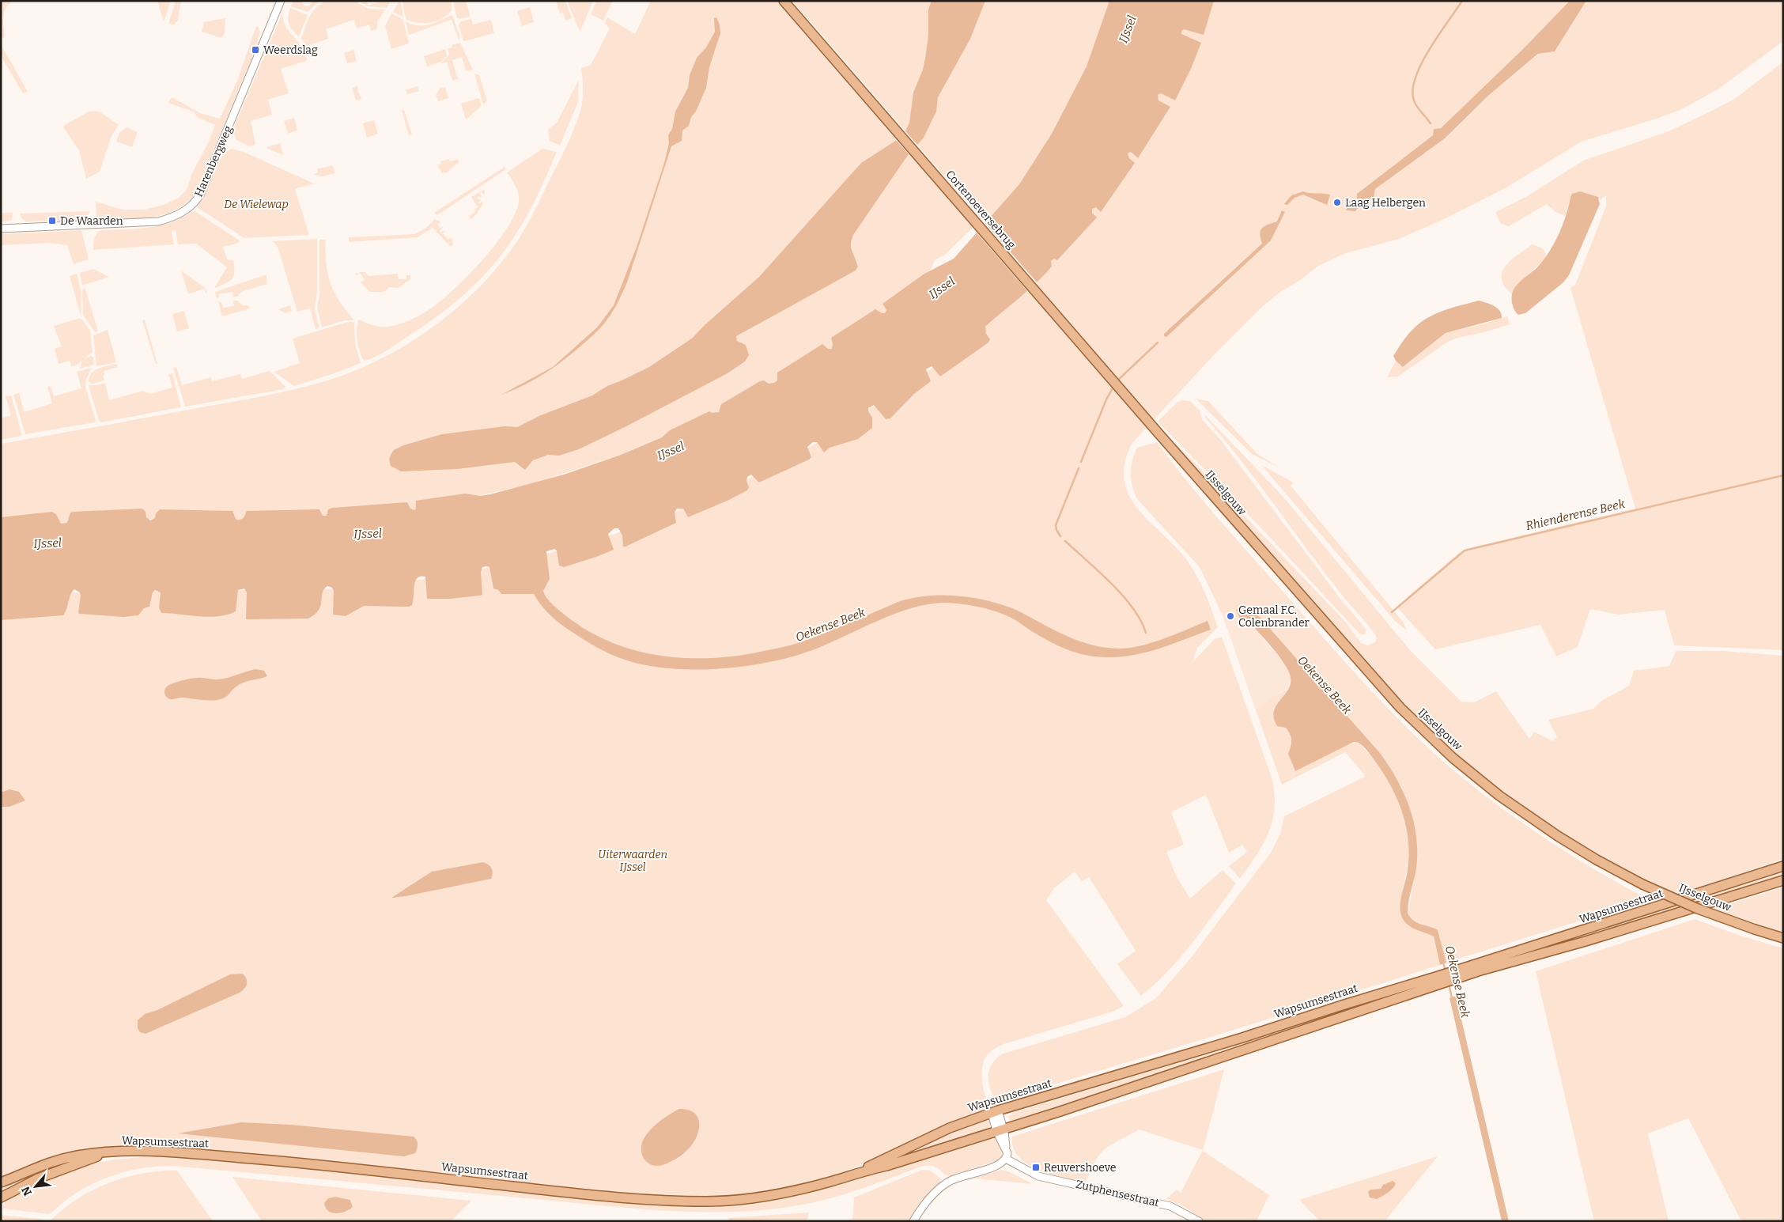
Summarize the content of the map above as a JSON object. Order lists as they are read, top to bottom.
{
  "streets": {
    "main road": ["Cortenoeversebrug", "IJsselgouw", "Wapsumsestraat"],
    "street": ["Harenbergweg", "Zutphensestraat"]
  },
  "crossings": [
    ["Cortenoeversebrug", "IJsselgouw"]
  ],
  "water": ["IJssel", "Rhienderense Beek", "Oekense Beek"],
  "parks": ["De Wielewap", "Uiterwaarden IJssel"],
  "places": {
    "transit": ["Weerdslag", "De Waarden", "Reuvershoeve"],
    "other": ["Laag Helbergen", "Gemaal F.C. Colenbrander"]
  },
  "north": "bottom left"
}
